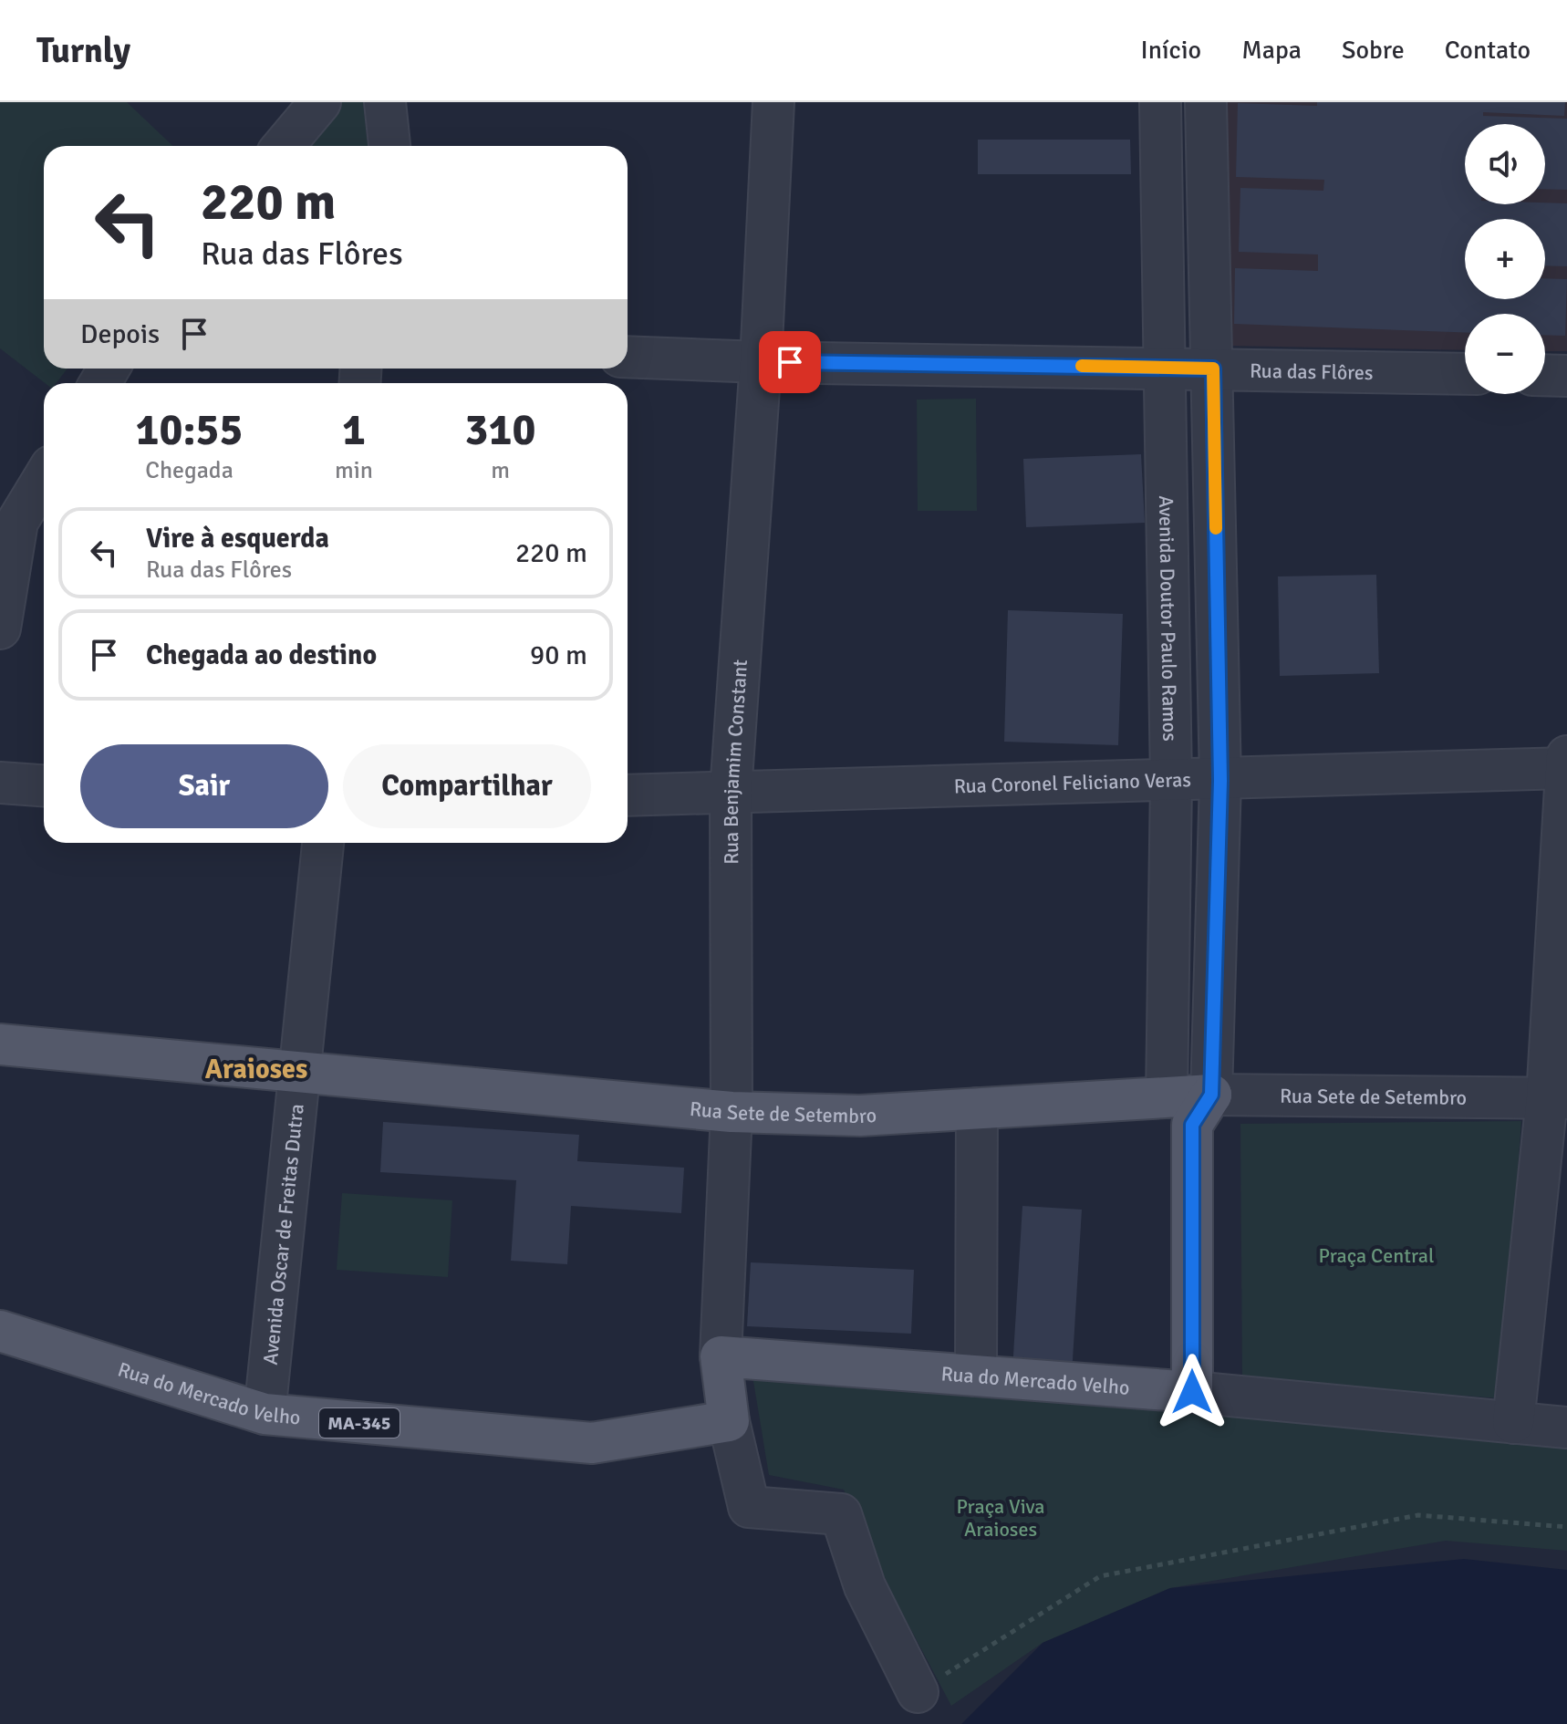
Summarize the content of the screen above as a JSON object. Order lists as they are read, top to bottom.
{
  "streets": {
    "main road": [
      "Avenida Doutor Paulo Ramos",
      "Rua Benjamim Constant",
      "Rua Sete de Setembro",
      "Rua do Mercado Velho",
      "MA-345"
    ],
    "street": ["Rua das Flôres", "Rua Coronel Feliciano Veras", "Avenida Oscar de Freitas Dutra"]
  },
  "crossings": [
    ["Rua das Flôres", "Avenida Doutor Paulo Ramos"],
    ["Rua das Flôres", "Rua Benjamim Constant"],
    ["Avenida Doutor Paulo Ramos", "Rua Coronel Feliciano Veras"],
    ["Avenida Doutor Paulo Ramos", "Rua Sete de Setembro"],
    ["Avenida Doutor Paulo Ramos", "Rua do Mercado Velho"],
    ["Rua Benjamim Constant", "Rua Coronel Feliciano Veras"],
    ["Rua Benjamim Constant", "Rua Sete de Setembro"],
    ["Rua Benjamim Constant", "Rua do Mercado Velho"],
    ["Rua Sete de Setembro", "Avenida Oscar de Freitas Dutra"],
    ["Avenida Oscar de Freitas Dutra", "Rua do Mercado Velho"]
  ],
  "districts": ["Araioses"],
  "parks": ["Praça Central", "Praça Viva Araioses"],
  "page": {
    "header": "Turnly",
    "nav": [
      "Início",
      "Mapa",
      "Sobre",
      "Contato"
    ],
    "map_buttons": ["+", "−"],
    "turn": ["220 m", "Rua das Flôres"],
    "then": "Depois",
    "eta": [
      "10:55",
      "Chegada",
      "1",
      "min",
      "310",
      "m"
    ],
    "list": [
      {
        "name": "Vire à esquerda",
        "note": "Rua das Flôres",
        "value": "220 m"
      },
      {
        "name": "Chegada ao destino",
        "value": "90 m"
      }
    ],
    "buttons": ["Sair", "Compartilhar"]
  }
}
